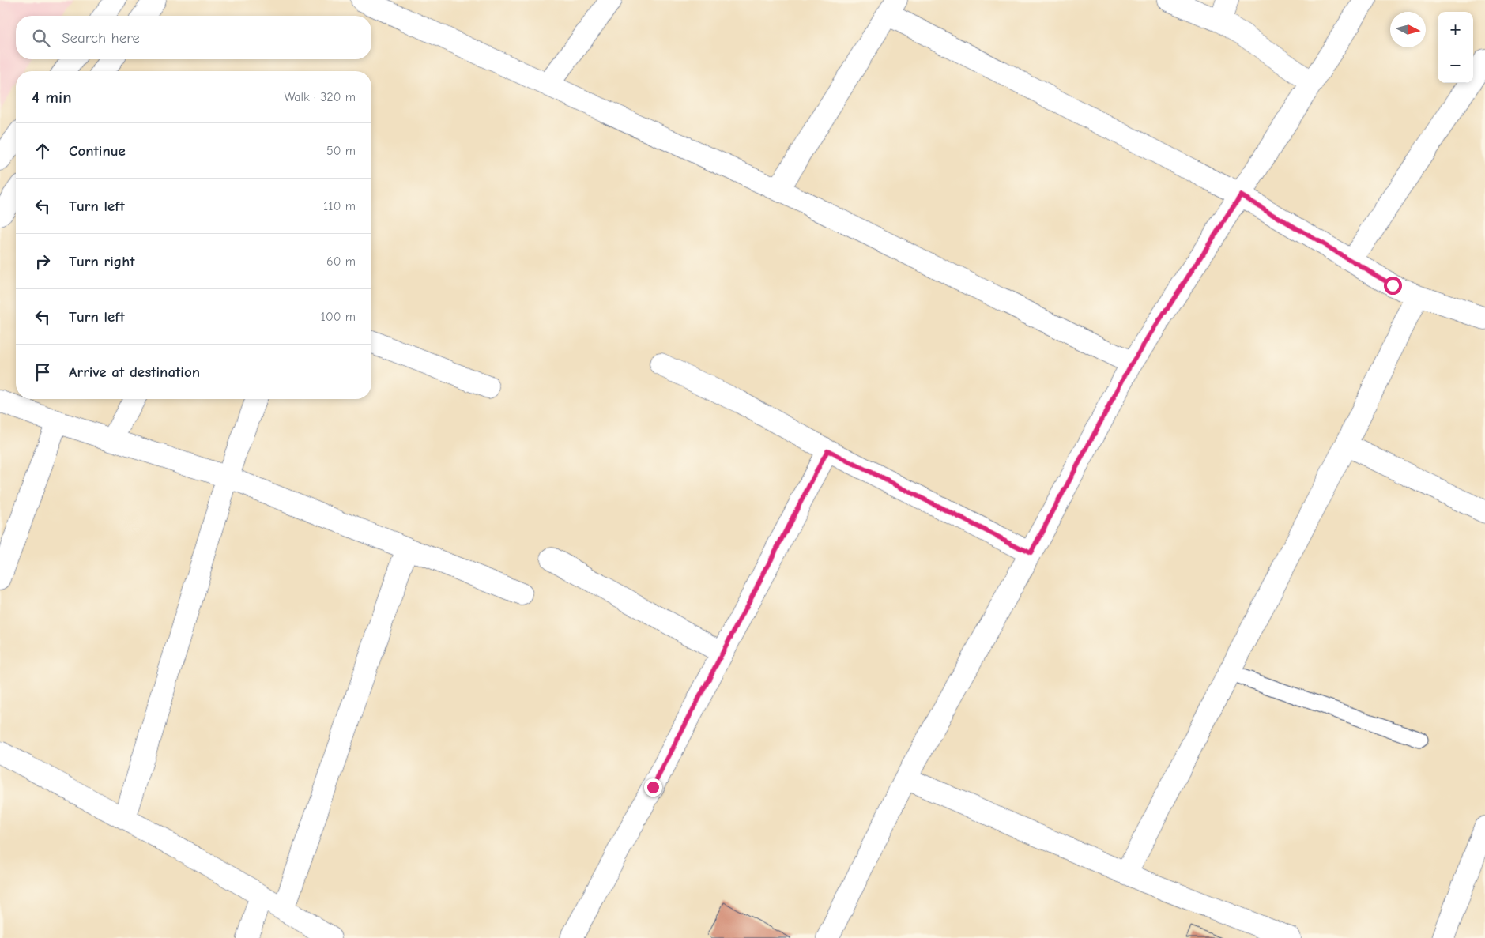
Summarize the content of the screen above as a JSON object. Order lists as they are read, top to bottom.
{
  "north": "right",
  "page": {
    "map_buttons": ["+", "−"],
    "search": "Search here",
    "heading": ["4 min", "Walk · 320 m"],
    "list": [
      ["Continue", "50 m"],
      ["Turn left", "110 m"],
      ["Turn right", "60 m"],
      ["Turn left", "100 m"],
      "Arrive at destination"
    ]
  }
}
